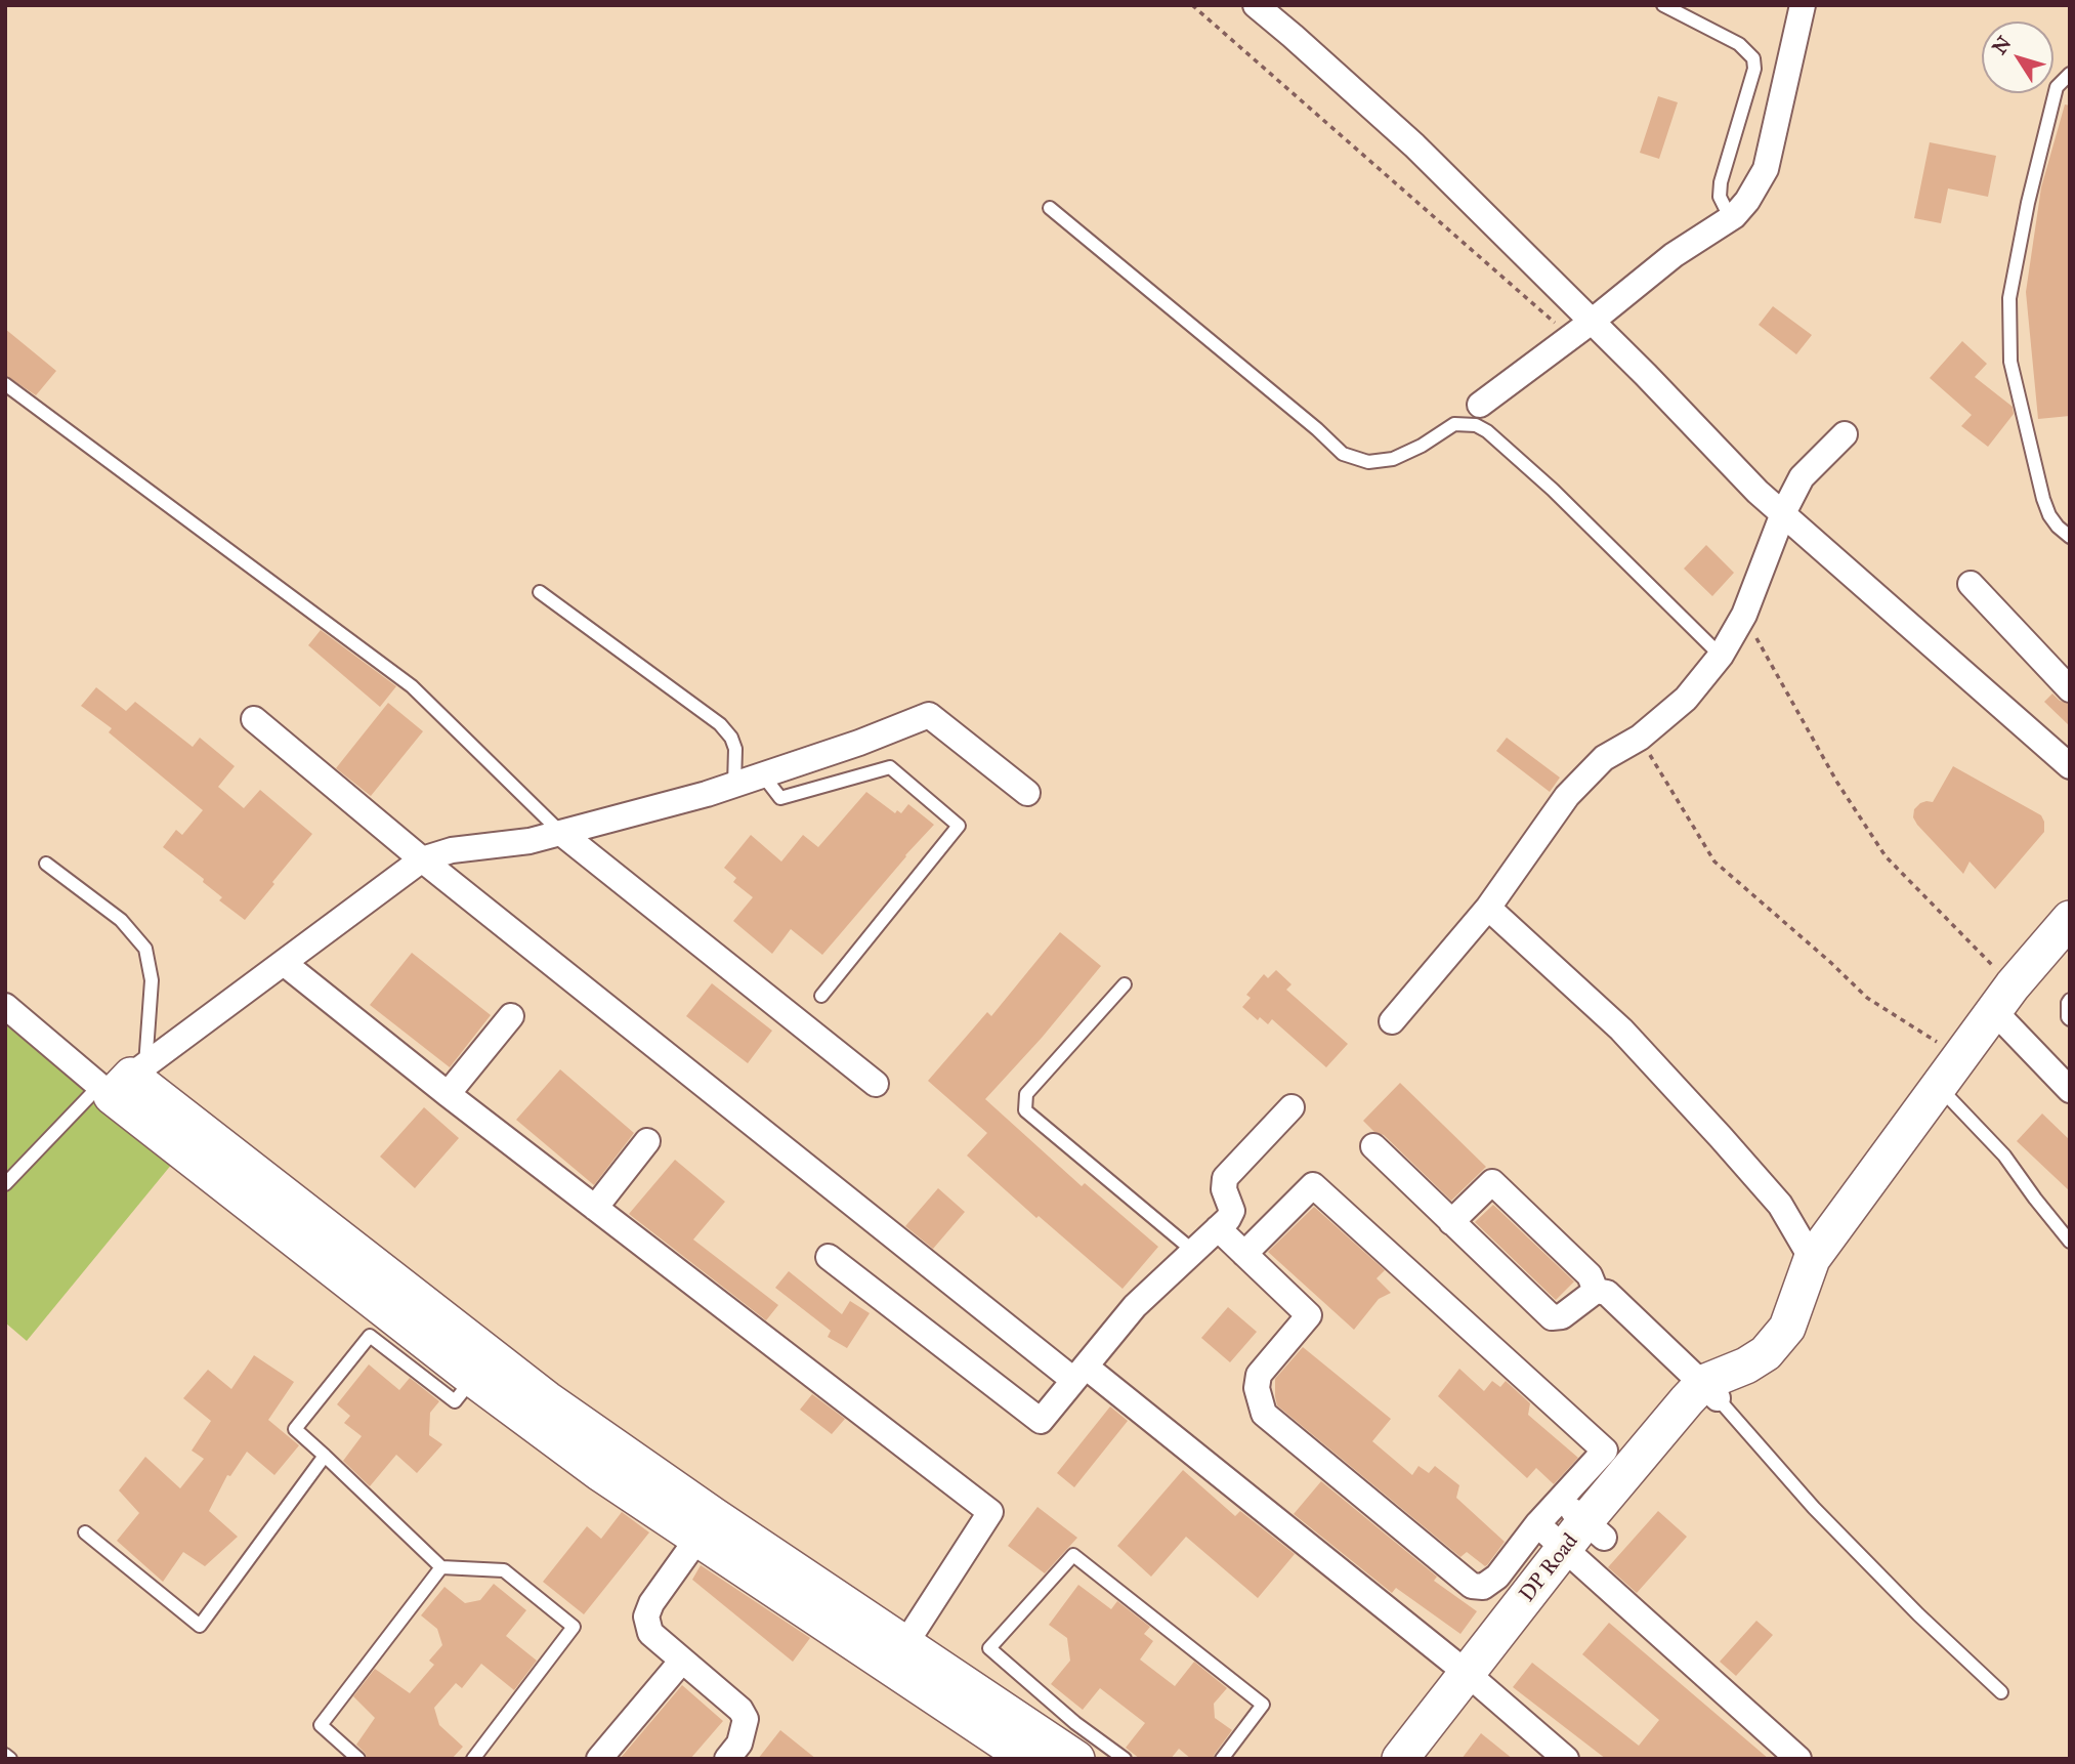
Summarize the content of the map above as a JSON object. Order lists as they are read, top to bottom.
{
  "streets": {
    "street": ["DP Road"]
  },
  "north": "top left"
}
